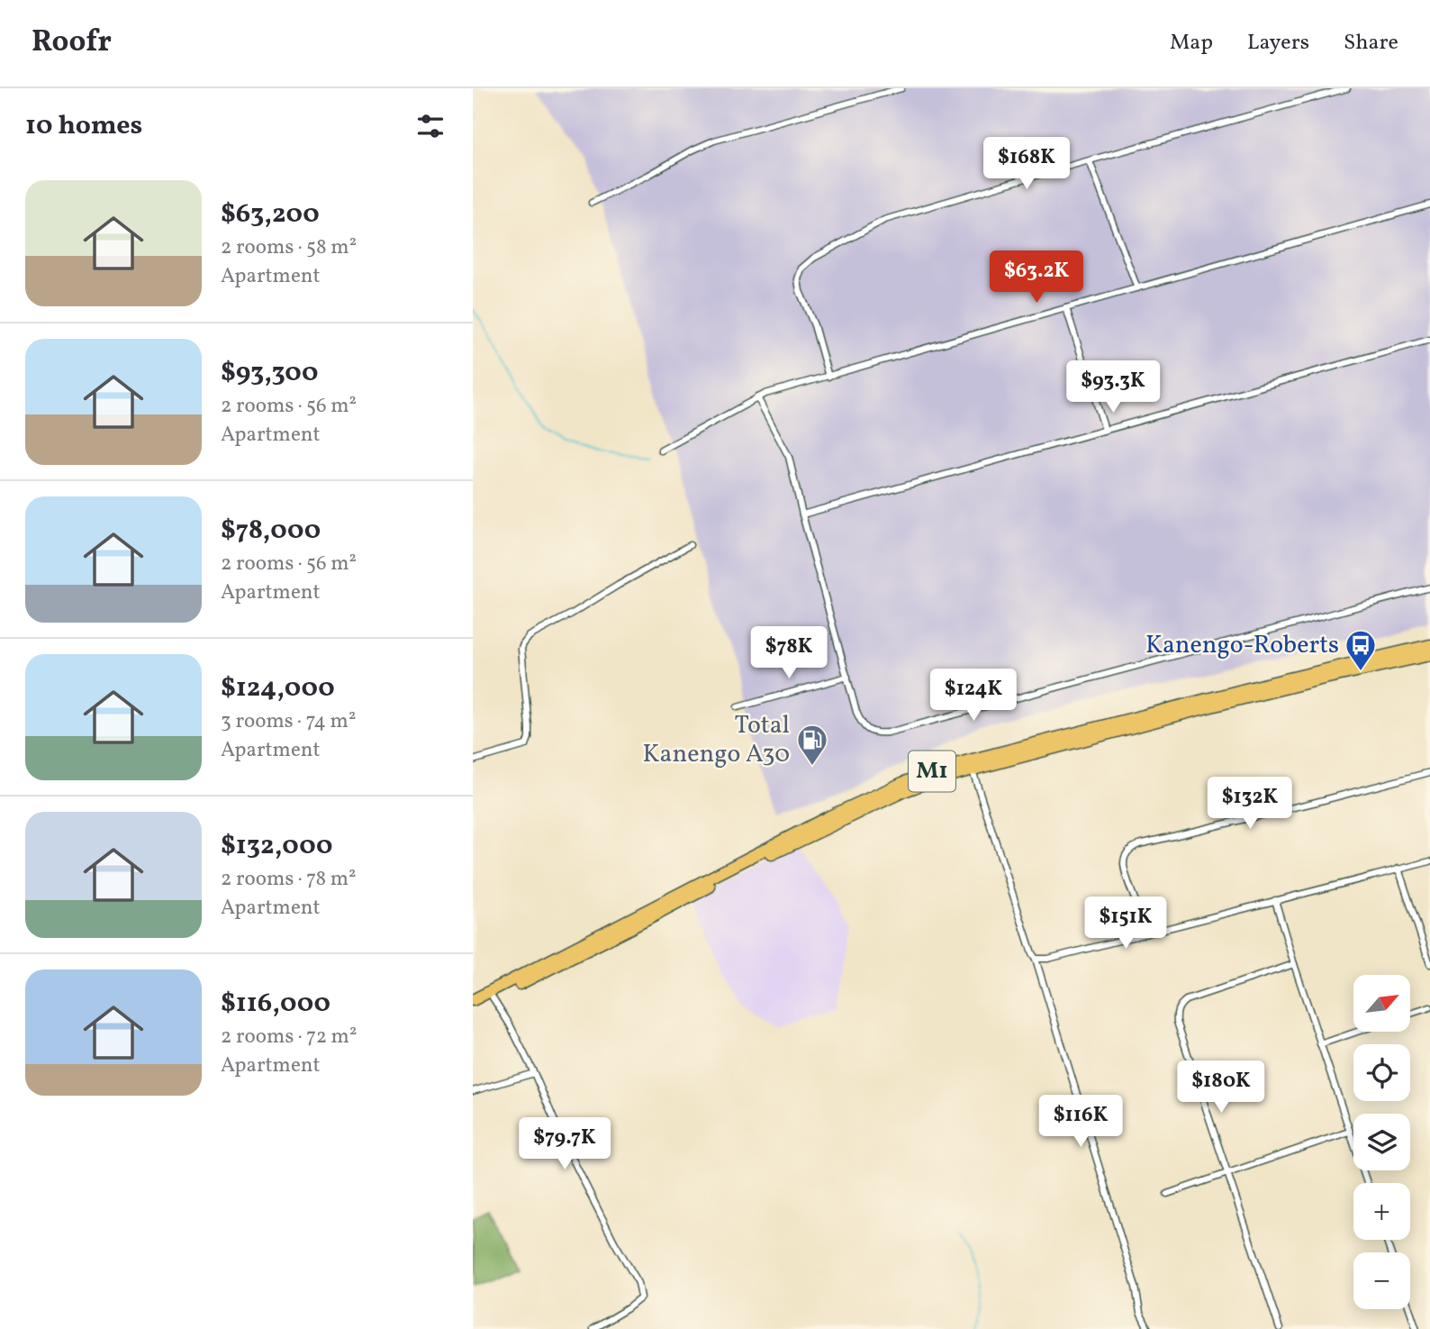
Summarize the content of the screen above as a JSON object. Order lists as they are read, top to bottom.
{
  "streets": {
    "highway": ["M1"]
  },
  "places": {
    "bus stop": ["Kanengo-Roberts"],
    "fuel station": ["Total Kanengo A30"]
  },
  "north": "top right",
  "page": {
    "header": "Roofr",
    "nav": ["Map", "Layers", "Share"],
    "heading": "10 homes",
    "price": [
      "$168K",
      "$63.2K",
      "$93.3K",
      "$78K",
      "$124K",
      "$132K",
      "$151K",
      "$180K",
      "$116K",
      "$79.7K"
    ],
    "list": [
      {
        "name": "$63,200",
        "note": "2 rooms · 58 m² · Apartment"
      },
      {
        "name": "$93,300",
        "note": "2 rooms · 56 m² · Apartment"
      },
      {
        "name": "$78,000",
        "note": "2 rooms · 56 m² · Apartment"
      },
      {
        "name": "$124,000",
        "note": "3 rooms · 74 m² · Apartment"
      },
      {
        "name": "$132,000",
        "note": "2 rooms · 78 m² · Apartment"
      },
      {
        "name": "$116,000",
        "note": "2 rooms · 72 m² · Apartment"
      }
    ],
    "map_buttons": ["+", "−"]
  }
}
